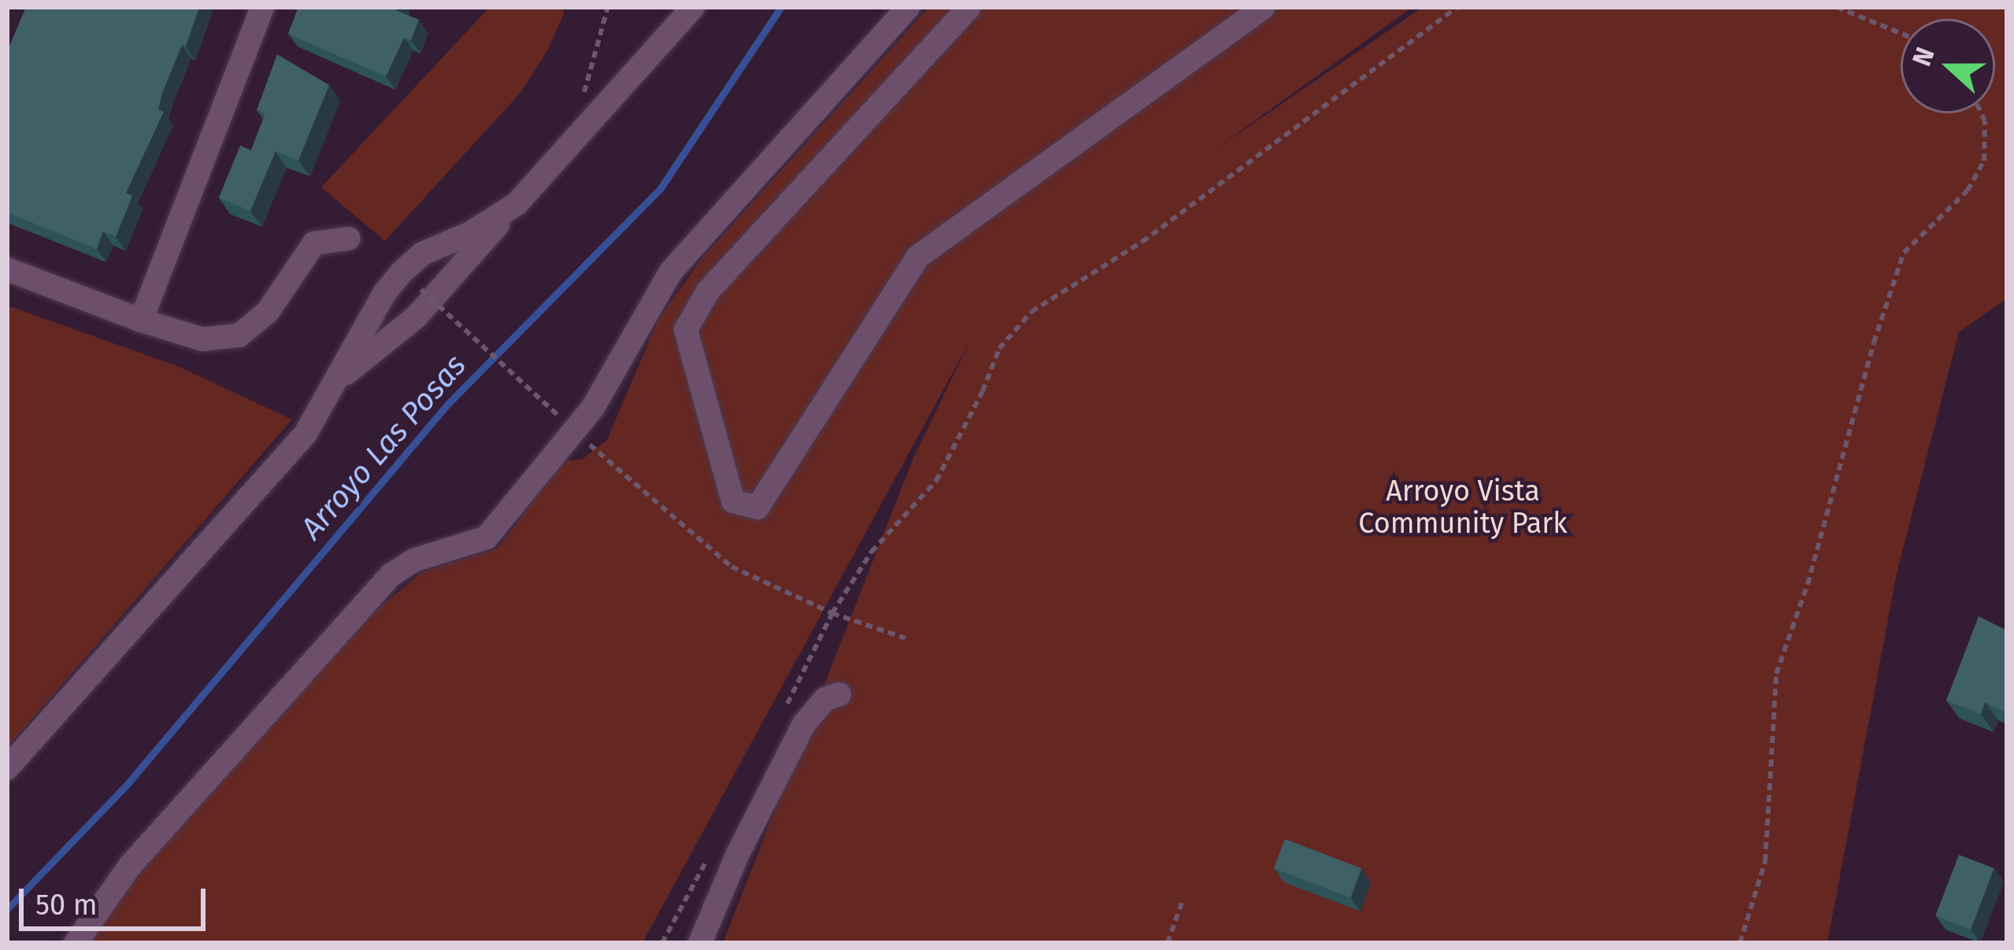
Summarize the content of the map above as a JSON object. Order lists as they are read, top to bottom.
{
  "water": ["Arroyo Las Posas"],
  "parks": ["Arroyo Vista Community Park"],
  "scale_bar": "50 m",
  "north": "left"
}
